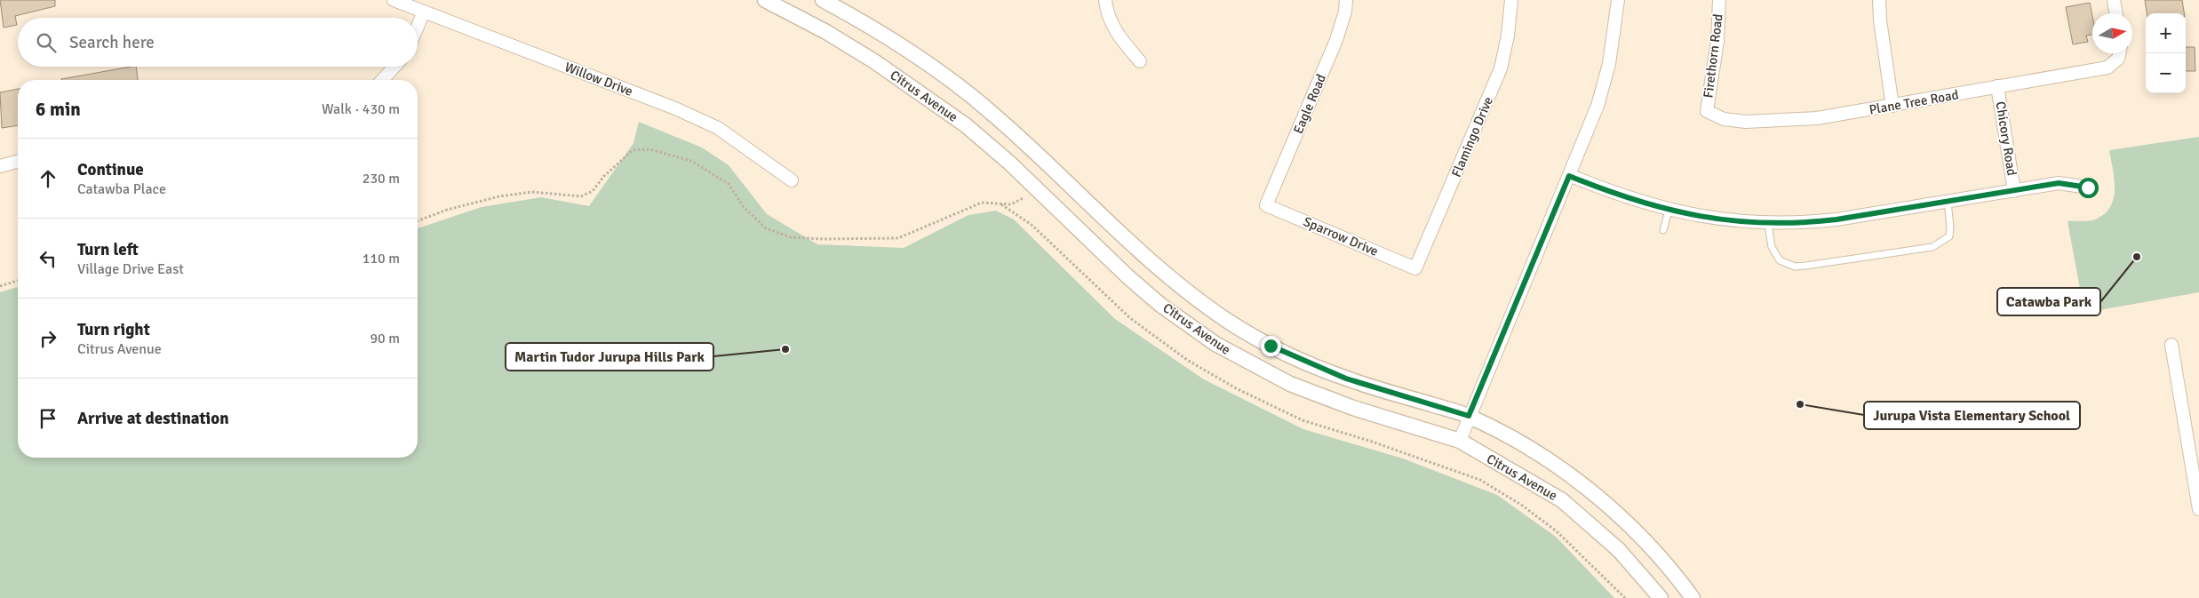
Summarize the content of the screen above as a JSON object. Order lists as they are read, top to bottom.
{
  "streets": {
    "street": [
      "Firethorn Road",
      "Willow Drive",
      "Citrus Avenue",
      "Plane Tree Road",
      "Eagle Road",
      "Flamingo Drive",
      "Chicory Road",
      "Sparrow Drive"
    ]
  },
  "crossings": [
    ["Firethorn Road", "Plane Tree Road"],
    ["Plane Tree Road", "Chicory Road"],
    ["Eagle Road", "Sparrow Drive"],
    ["Flamingo Drive", "Sparrow Drive"]
  ],
  "places": ["Catawba Park", "Martin Tudor Jurupa Hills Park", "Jurupa Vista Elementary School"],
  "north": "right",
  "page": {
    "map_buttons": ["+", "−"],
    "search": "Search here",
    "heading": ["6 min", "Walk · 430 m"],
    "list": [
      ["Continue", "Catawba Place", "230 m"],
      ["Turn left", "Village Drive East", "110 m"],
      ["Turn right", "Citrus Avenue", "90 m"],
      "Arrive at destination"
    ]
  }
}
